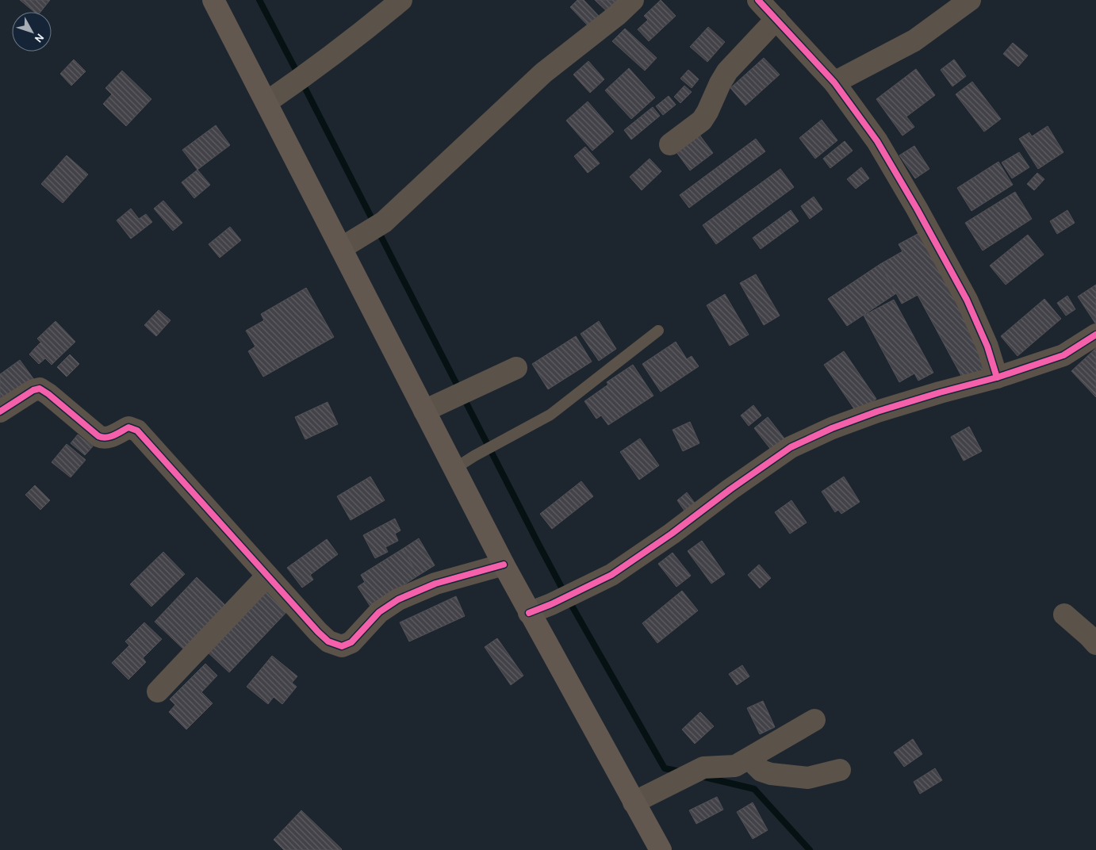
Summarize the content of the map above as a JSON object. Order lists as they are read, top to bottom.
{
  "north": "bottom right"
}
